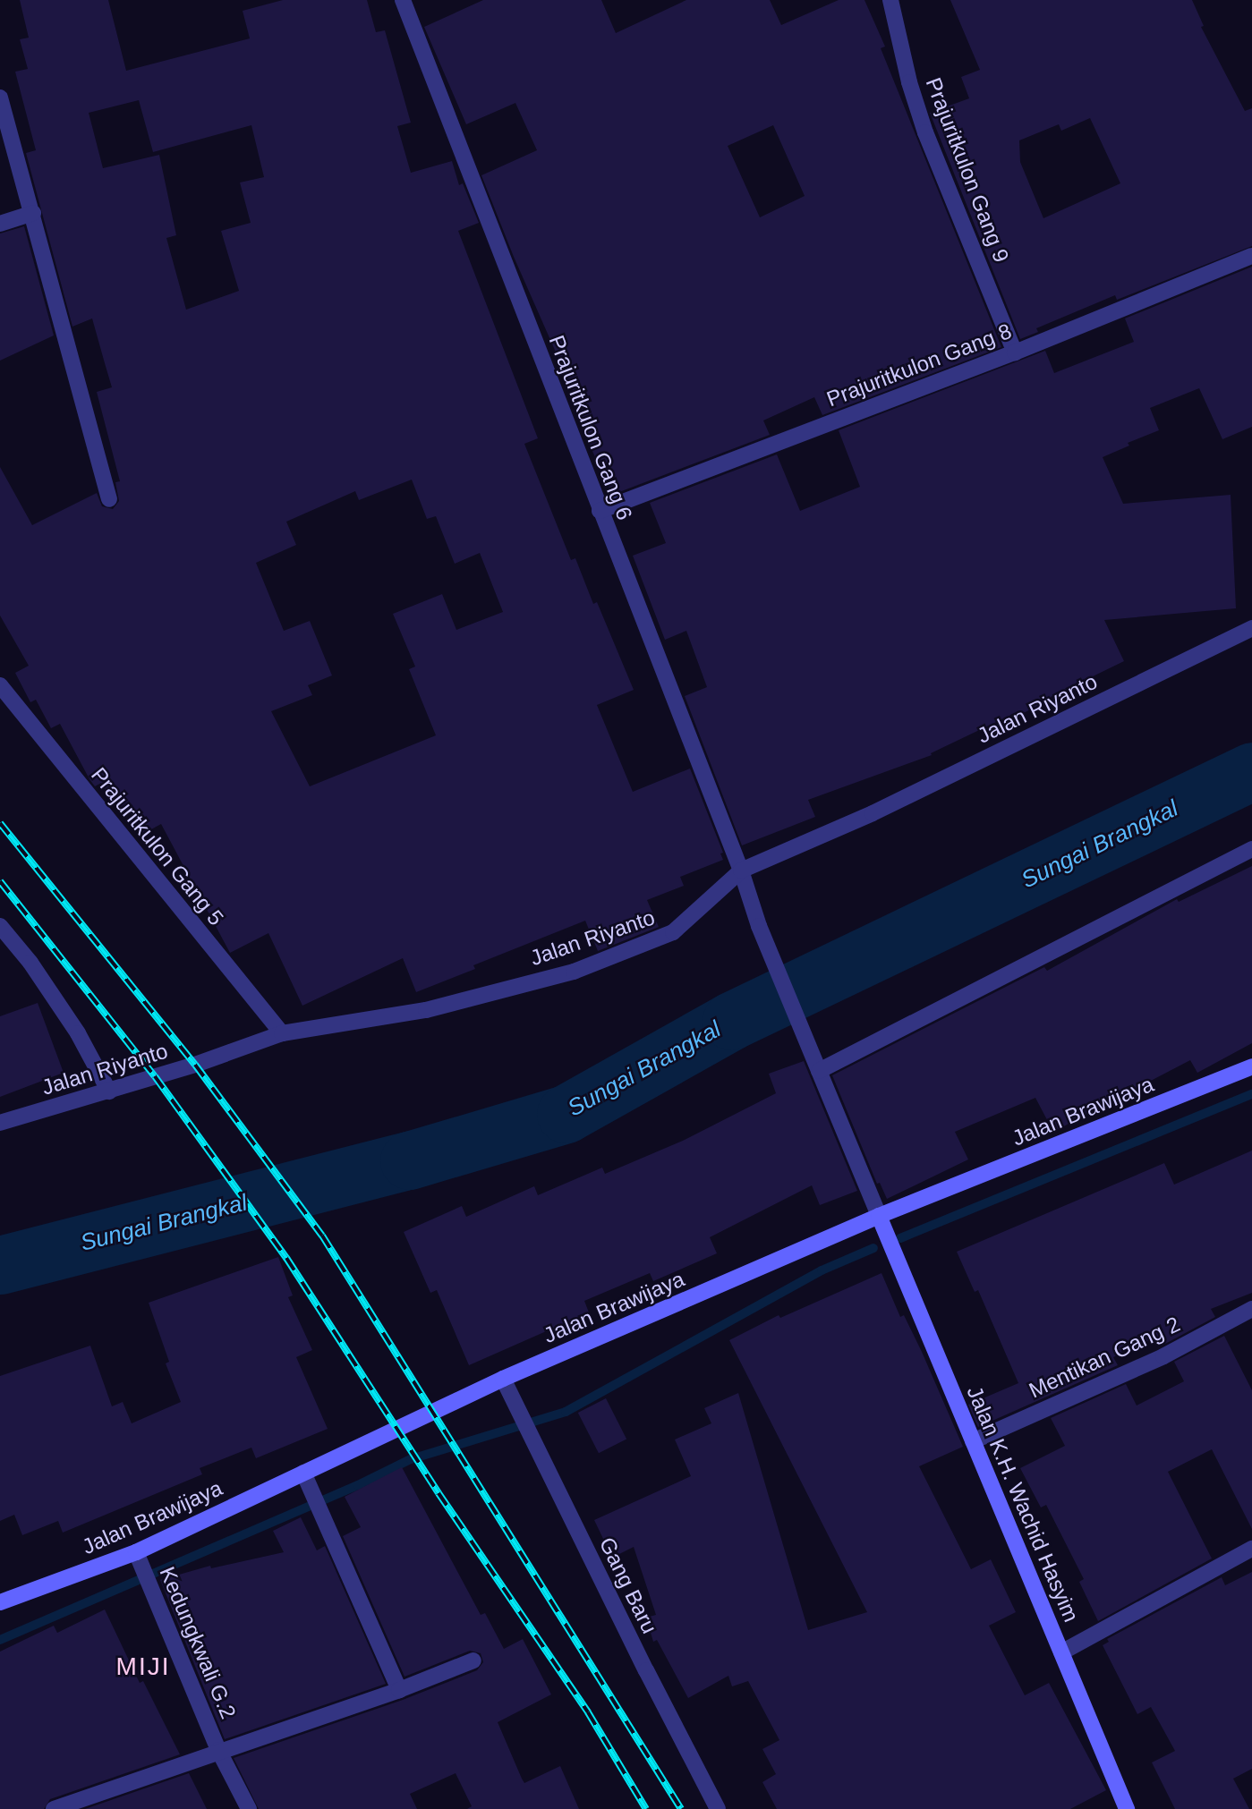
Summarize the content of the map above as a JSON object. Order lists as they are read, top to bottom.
{
  "streets": {
    "main road": ["Jalan Brawijaya", "Jalan K.H. Wachid Hasyim"],
    "street": [
      "Prajuritkulon Gang 9",
      "Prajuritkulon Gang 8",
      "Prajuritkulon Gang 6",
      "Jalan Riyanto",
      "Prajuritkulon Gang 5",
      "Mentikan Gang 2",
      "Gang Baru",
      "Kedungkwali G.2"
    ]
  },
  "crossings": [
    ["Prajuritkulon Gang 9", "Prajuritkulon Gang 8"],
    ["Prajuritkulon Gang 8", "Prajuritkulon Gang 6"],
    ["Prajuritkulon Gang 6", "Jalan Riyanto"],
    ["Prajuritkulon Gang 6", "Jalan Brawijaya"],
    ["Prajuritkulon Gang 6", "Jalan K.H. Wachid Hasyim"],
    ["Jalan Riyanto", "Prajuritkulon Gang 5"],
    ["Jalan Brawijaya", "Jalan K.H. Wachid Hasyim"],
    ["Jalan Brawijaya", "Gang Baru"],
    ["Jalan Brawijaya", "Kedungkwali G.2"],
    ["Mentikan Gang 2", "Jalan K.H. Wachid Hasyim"]
  ],
  "districts": ["MIJI"],
  "water": ["Sungai Brangkal"]
}
